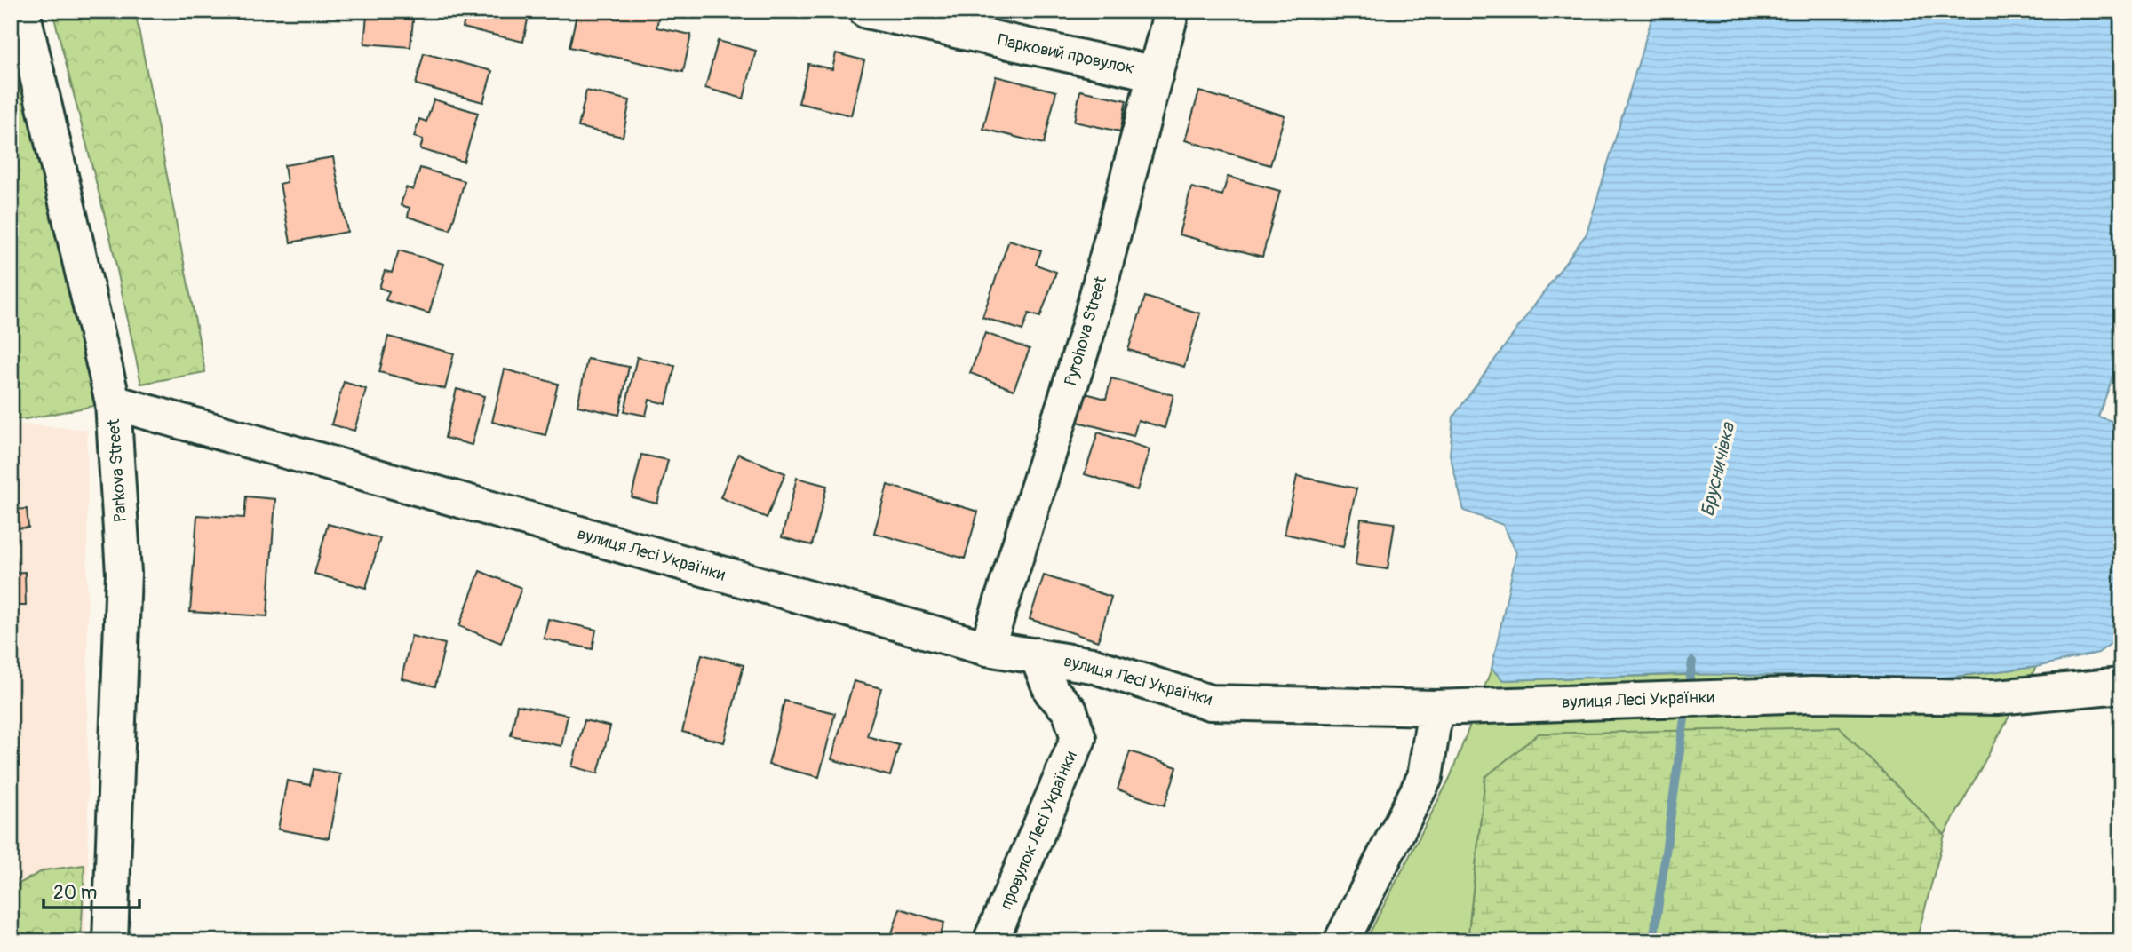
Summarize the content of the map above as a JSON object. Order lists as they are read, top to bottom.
{
  "streets": {
    "street": [
      "Парковий провулок",
      "Pyrohova Street",
      "Parkova Street",
      "вулиця Лесі Українки",
      "провулок Лесі Українки"
    ]
  },
  "crossings": [
    ["Парковий провулок", "Pyrohova Street"],
    ["Pyrohova Street", "вулиця Лесі Українки"],
    ["Parkova Street", "вулиця Лесі Українки"],
    ["вулиця Лесі Українки", "провулок Лесі Українки"]
  ],
  "water": ["Брусничівка"],
  "scale_bar": "20 m"
}
